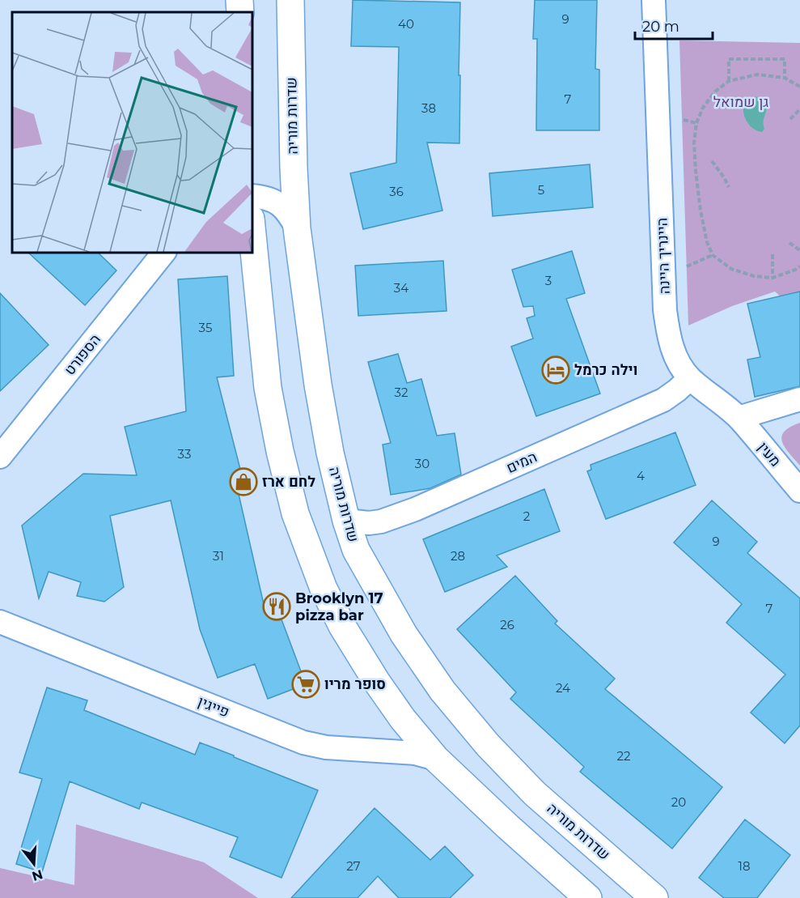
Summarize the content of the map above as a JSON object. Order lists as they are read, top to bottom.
{
  "streets": {
    "main road": ["שדרות מוריה"],
    "street": [
      "היינריך היינה",
      "הספורט",
      "מעין",
      "המים",
      "פייגין"
    ]
  },
  "crossings": [
    ["שדרות מוריה", "המים"],
    ["היינריך היינה", "מעין"],
    ["היינריך היינה", "המים"]
  ],
  "parks": ["גן שמואל"],
  "places": {
    "hotel": ["וילה כרמל"],
    "shop": ["לחם ארז"],
    "restaurant": ["Brooklyn 17 pizza bar"],
    "supermarket": ["סופר מריו"]
  },
  "house_numbers": [
    "9",
    "40",
    "7",
    "38",
    "5",
    "36",
    "3",
    "34",
    "35",
    "32",
    "33",
    "30",
    "4",
    "2",
    "9",
    "31",
    "28",
    "7",
    "26",
    "24",
    "22",
    "20",
    "27",
    "18"
  ],
  "scale_bar": "20 m",
  "north": "bottom"
}
